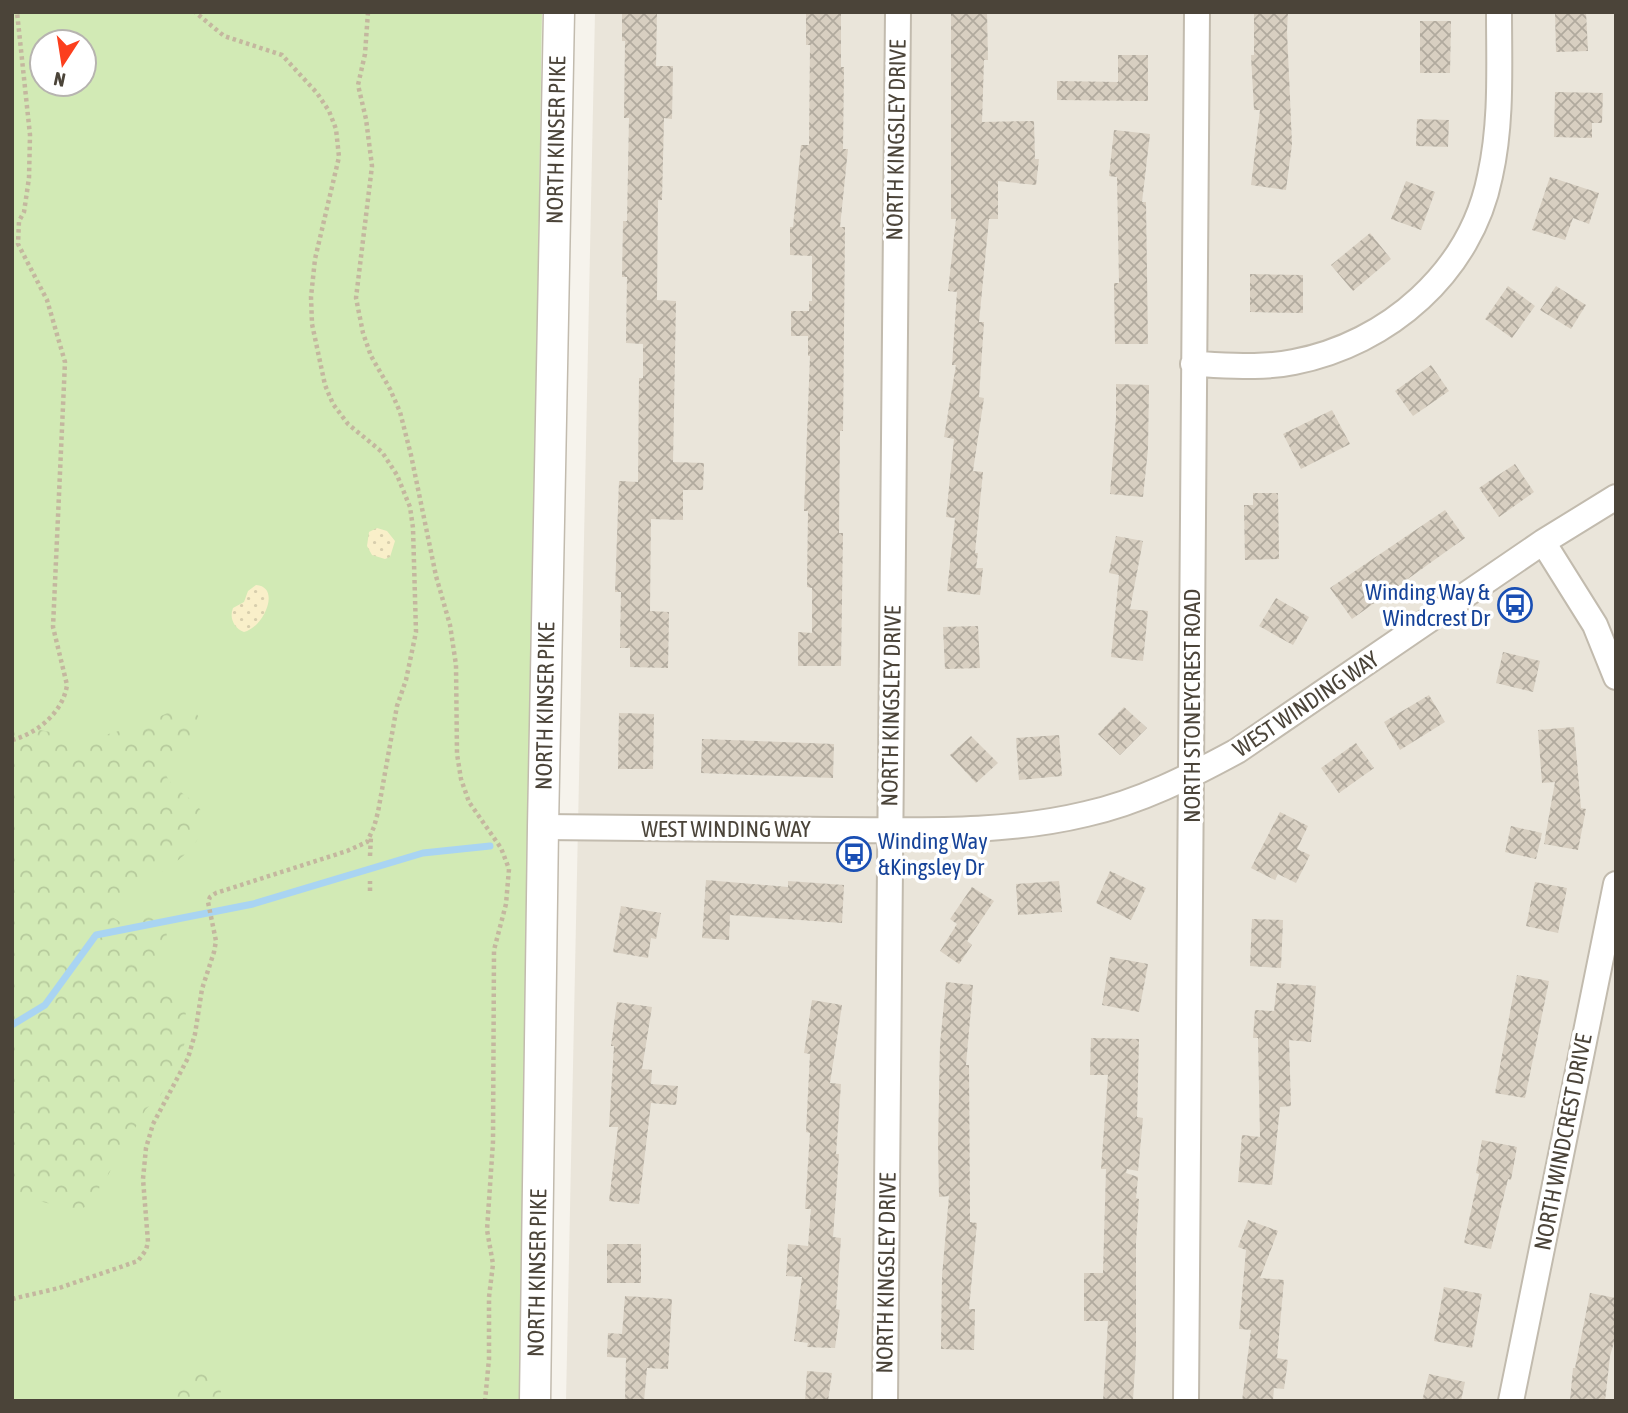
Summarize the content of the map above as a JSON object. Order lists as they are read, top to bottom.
{
  "streets": {
    "street": [
      "NORTH KINSER PIKE",
      "NORTH KINGSLEY DRIVE",
      "WEST WINDING WAY",
      "NORTH STONEYCREST ROAD",
      "NORTH WINDCREST DRIVE"
    ]
  },
  "crossings": [
    ["NORTH KINSER PIKE", "WEST WINDING WAY"],
    ["NORTH KINGSLEY DRIVE", "WEST WINDING WAY"],
    ["WEST WINDING WAY", "NORTH STONEYCREST ROAD"]
  ],
  "places": {
    "bus stop": ["Winding Way & Windcrest Dr", "Winding Way &Kingsley Dr"]
  },
  "north": "bottom"
}
